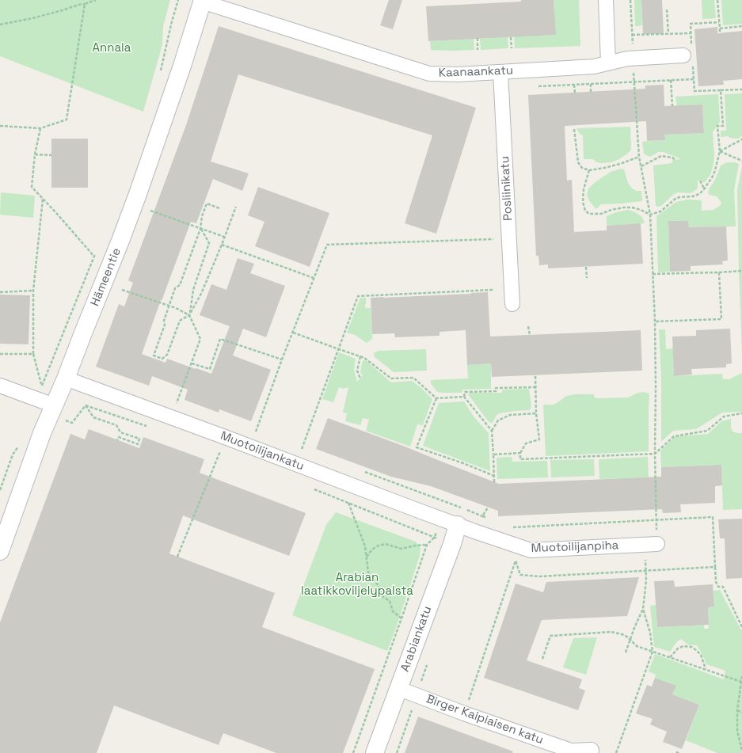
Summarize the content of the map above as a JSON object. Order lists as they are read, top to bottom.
{
  "streets": {
    "main road": ["Hämeentie", "Arabiankatu"],
    "street": [
      "Kaanaankatu",
      "Posliinikatu",
      "Muotoilijankatu",
      "Muotoilijanpiha",
      "Birger Kaipiaisen katu"
    ]
  },
  "crossings": [
    ["Kaanaankatu", "Posliinikatu"],
    ["Kaanaankatu", "Hämeentie"],
    ["Hämeentie", "Muotoilijankatu"],
    ["Muotoilijankatu", "Muotoilijanpiha"],
    ["Muotoilijankatu", "Arabiankatu"],
    ["Muotoilijanpiha", "Arabiankatu"],
    ["Arabiankatu", "Birger Kaipiaisen katu"]
  ],
  "parks": ["Annala", "Arabian laatikkoviljelypalsta"]
}
